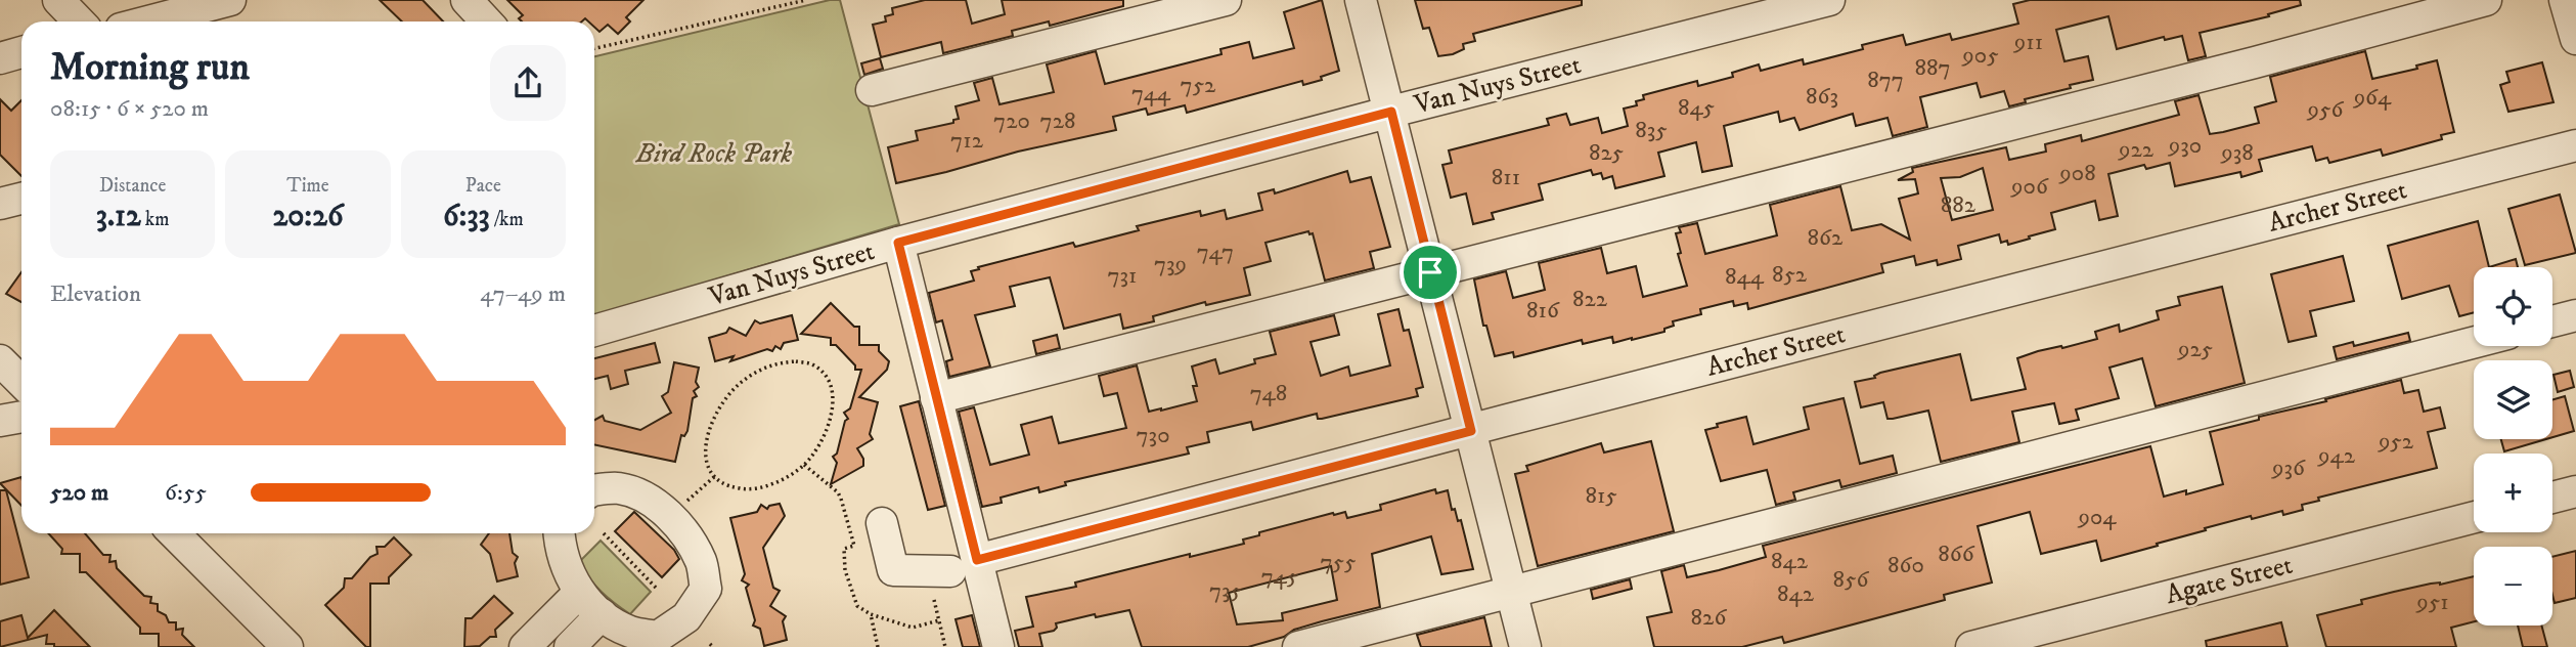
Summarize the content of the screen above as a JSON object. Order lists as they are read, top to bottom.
{
  "streets": {
    "street": ["Van Nuys Street", "Archer Street", "Agate Street"]
  },
  "parks": ["Bird Rock Park"],
  "house_numbers": [
    "911",
    "905",
    "887",
    "877",
    "752",
    "744",
    "863",
    "964",
    "845",
    "956",
    "720",
    "728",
    "835",
    "712",
    "930",
    "922",
    "825",
    "938",
    "908",
    "811",
    "906",
    "882",
    "862",
    "747",
    "739",
    "852",
    "731",
    "844",
    "822",
    "816",
    "925",
    "748",
    "730",
    "952",
    "942",
    "936",
    "815",
    "904",
    "866",
    "842",
    "755",
    "860",
    "745",
    "856",
    "735",
    "842",
    "951",
    "826"
  ],
  "page": {
    "heading": ["Morning run", "08:15 · 6 × 520 m"],
    "stats": [
      ["Distance", "3.12 km"],
      ["Time", "20:26"],
      ["Pace", "6:33 /km"]
    ],
    "chart": ["Elevation", "47–49 m"],
    "map_buttons": ["+", "−"],
    "list": [
      {
        "name": "520 m",
        "note": "6:55"
      }
    ]
  }
}
